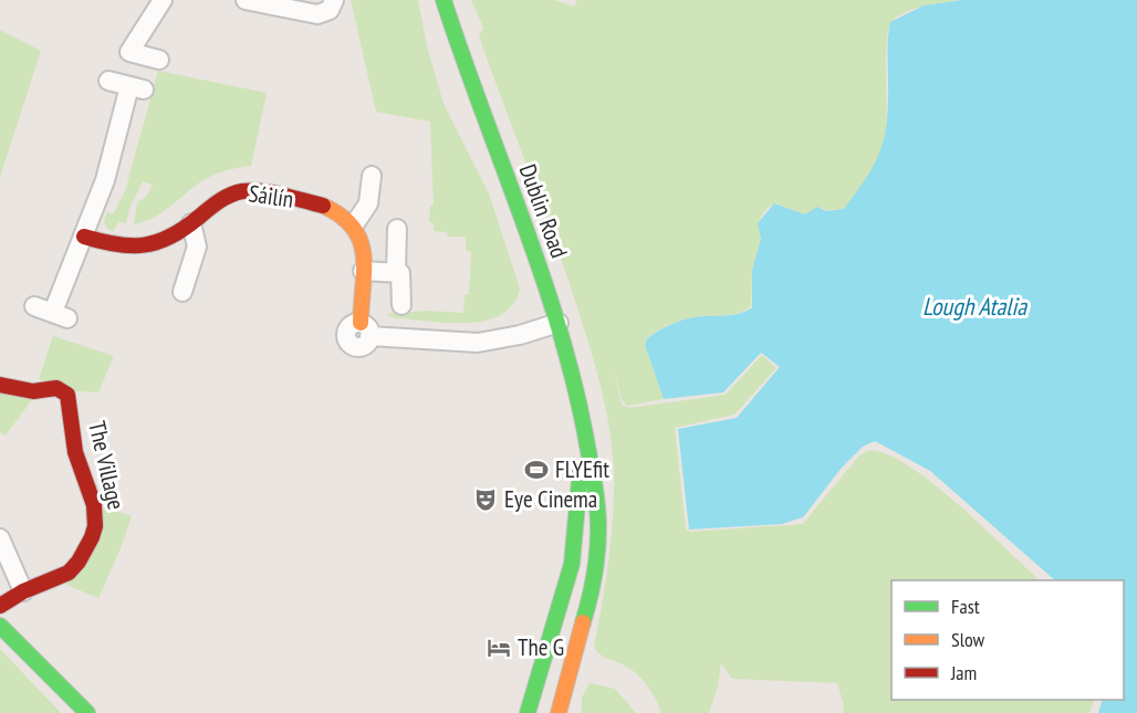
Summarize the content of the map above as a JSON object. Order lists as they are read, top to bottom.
{
  "streets": {
    "main road": ["Sáilín", "Dublin Road", "The Village"]
  },
  "water": ["Lough Atalia"],
  "places": {
    "sports": ["FLYEfit"],
    "theatre": ["Eye Cinema"],
    "hotel": ["The G"]
  },
  "legend": ["Fast", "Slow", "Jam"]
}
